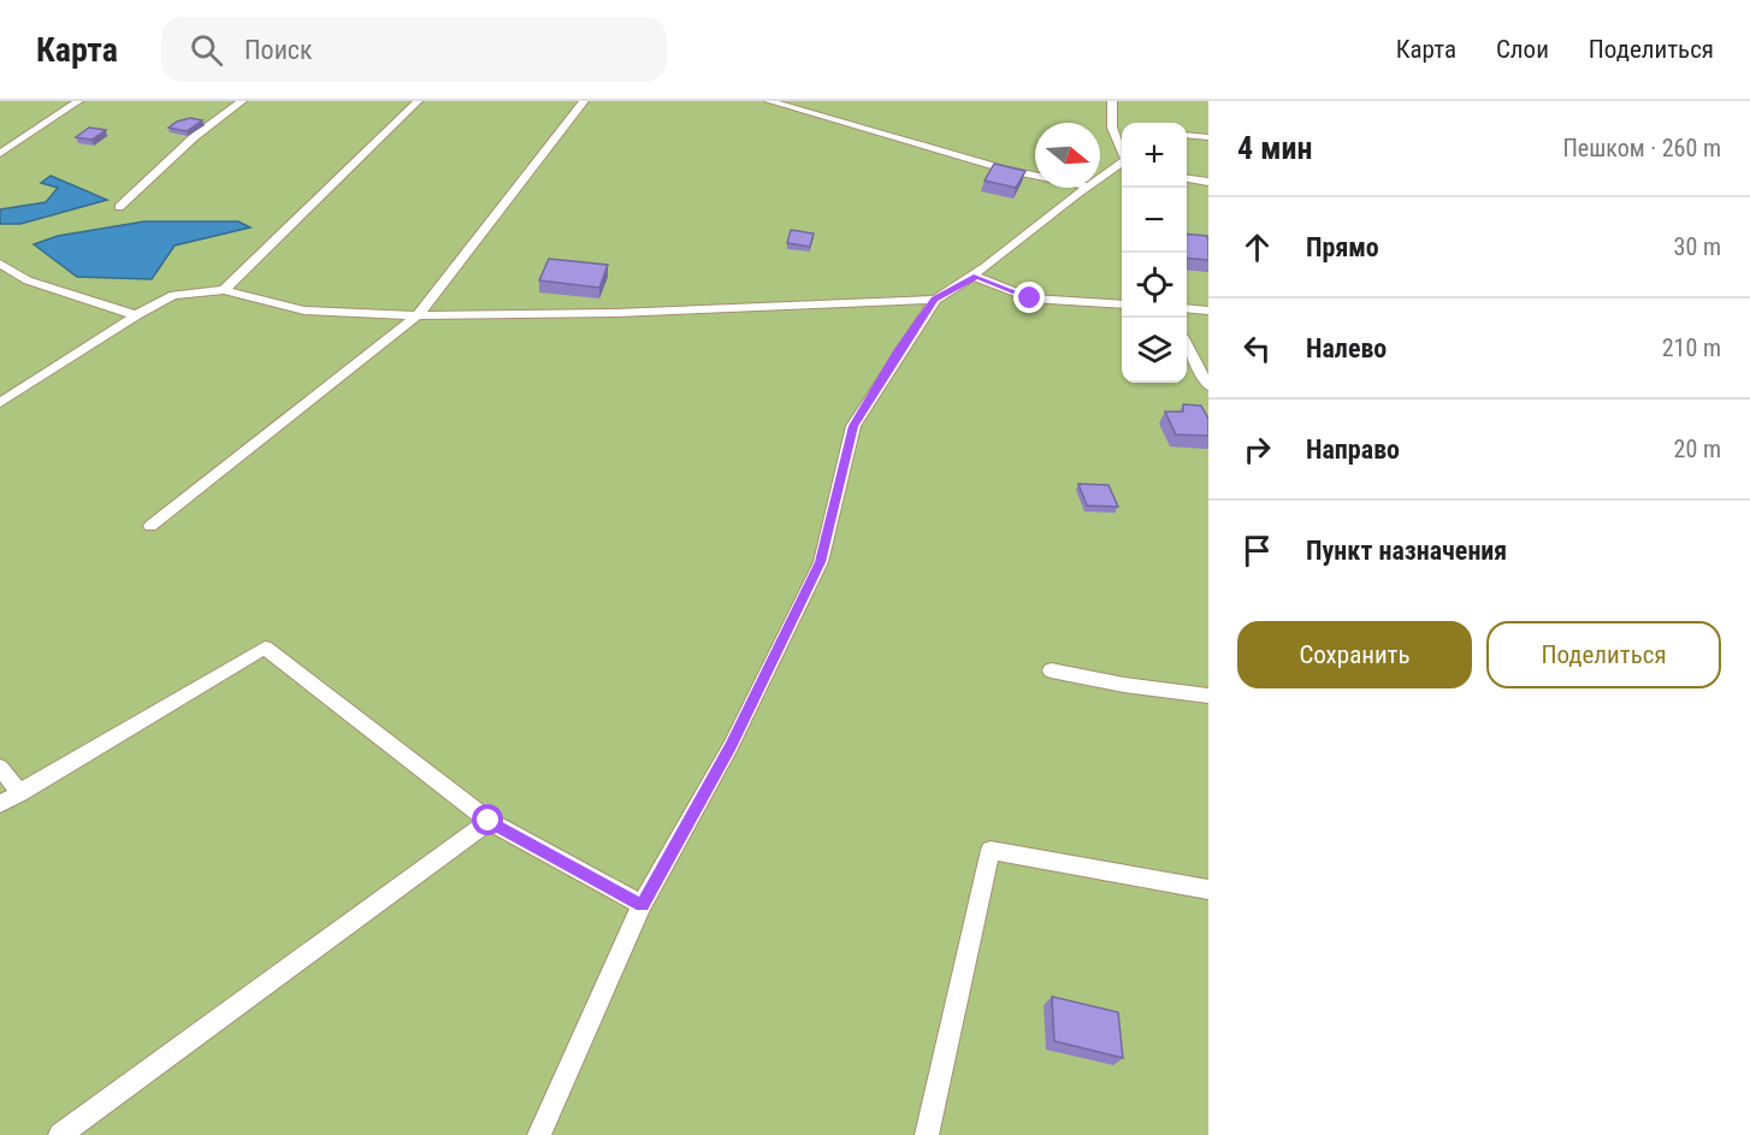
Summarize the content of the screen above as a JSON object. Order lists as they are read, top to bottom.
{
  "north": "right",
  "page": {
    "header": "Карта",
    "search": "Поиск",
    "nav": ["Карта", "Слои", "Поделиться"],
    "heading": ["4 мин", "Пешком · 260 m"],
    "map_buttons": ["+", "−"],
    "list": [
      ["Прямо", "30 m"],
      ["Налево", "210 m"],
      ["Направо", "20 m"],
      "Пункт назначения"
    ],
    "buttons": ["Сохранить", "Поделиться"]
  }
}
